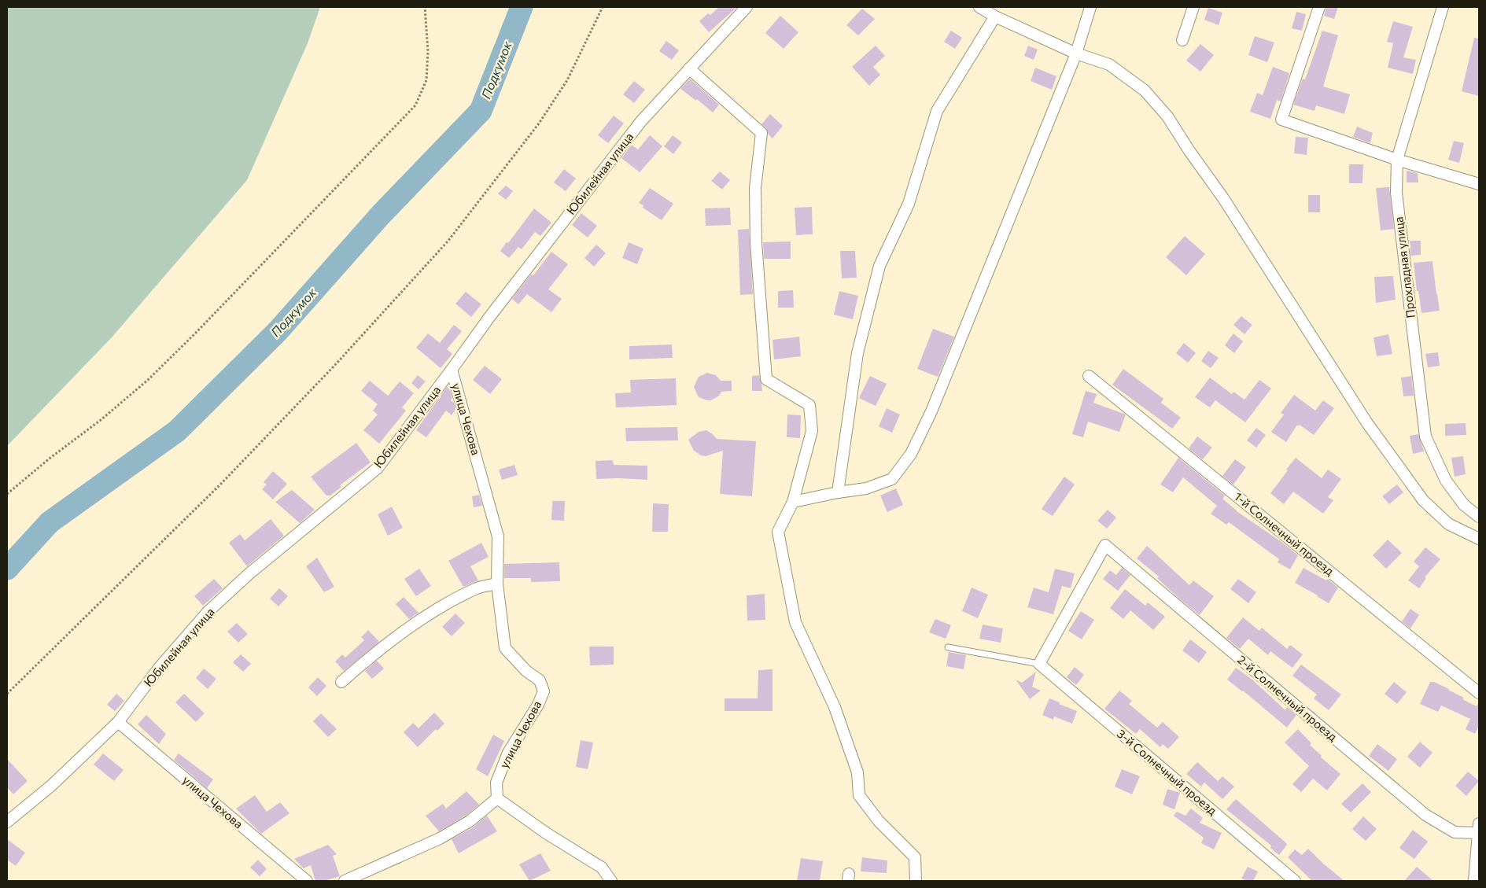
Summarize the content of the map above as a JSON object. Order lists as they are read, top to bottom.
{
  "streets": {
    "street": [
      "Юбилейная улица",
      "Прохладная улица",
      "улица Чехова",
      "1-й Солнечный проезд",
      "2-й Солнечный проезд",
      "3-й Солнечный проезд"
    ]
  },
  "crossings": [
    ["Юбилейная улица", "улица Чехова"],
    ["2-й Солнечный проезд", "3-й Солнечный проезд"]
  ],
  "water": ["Подкумок"]
}
